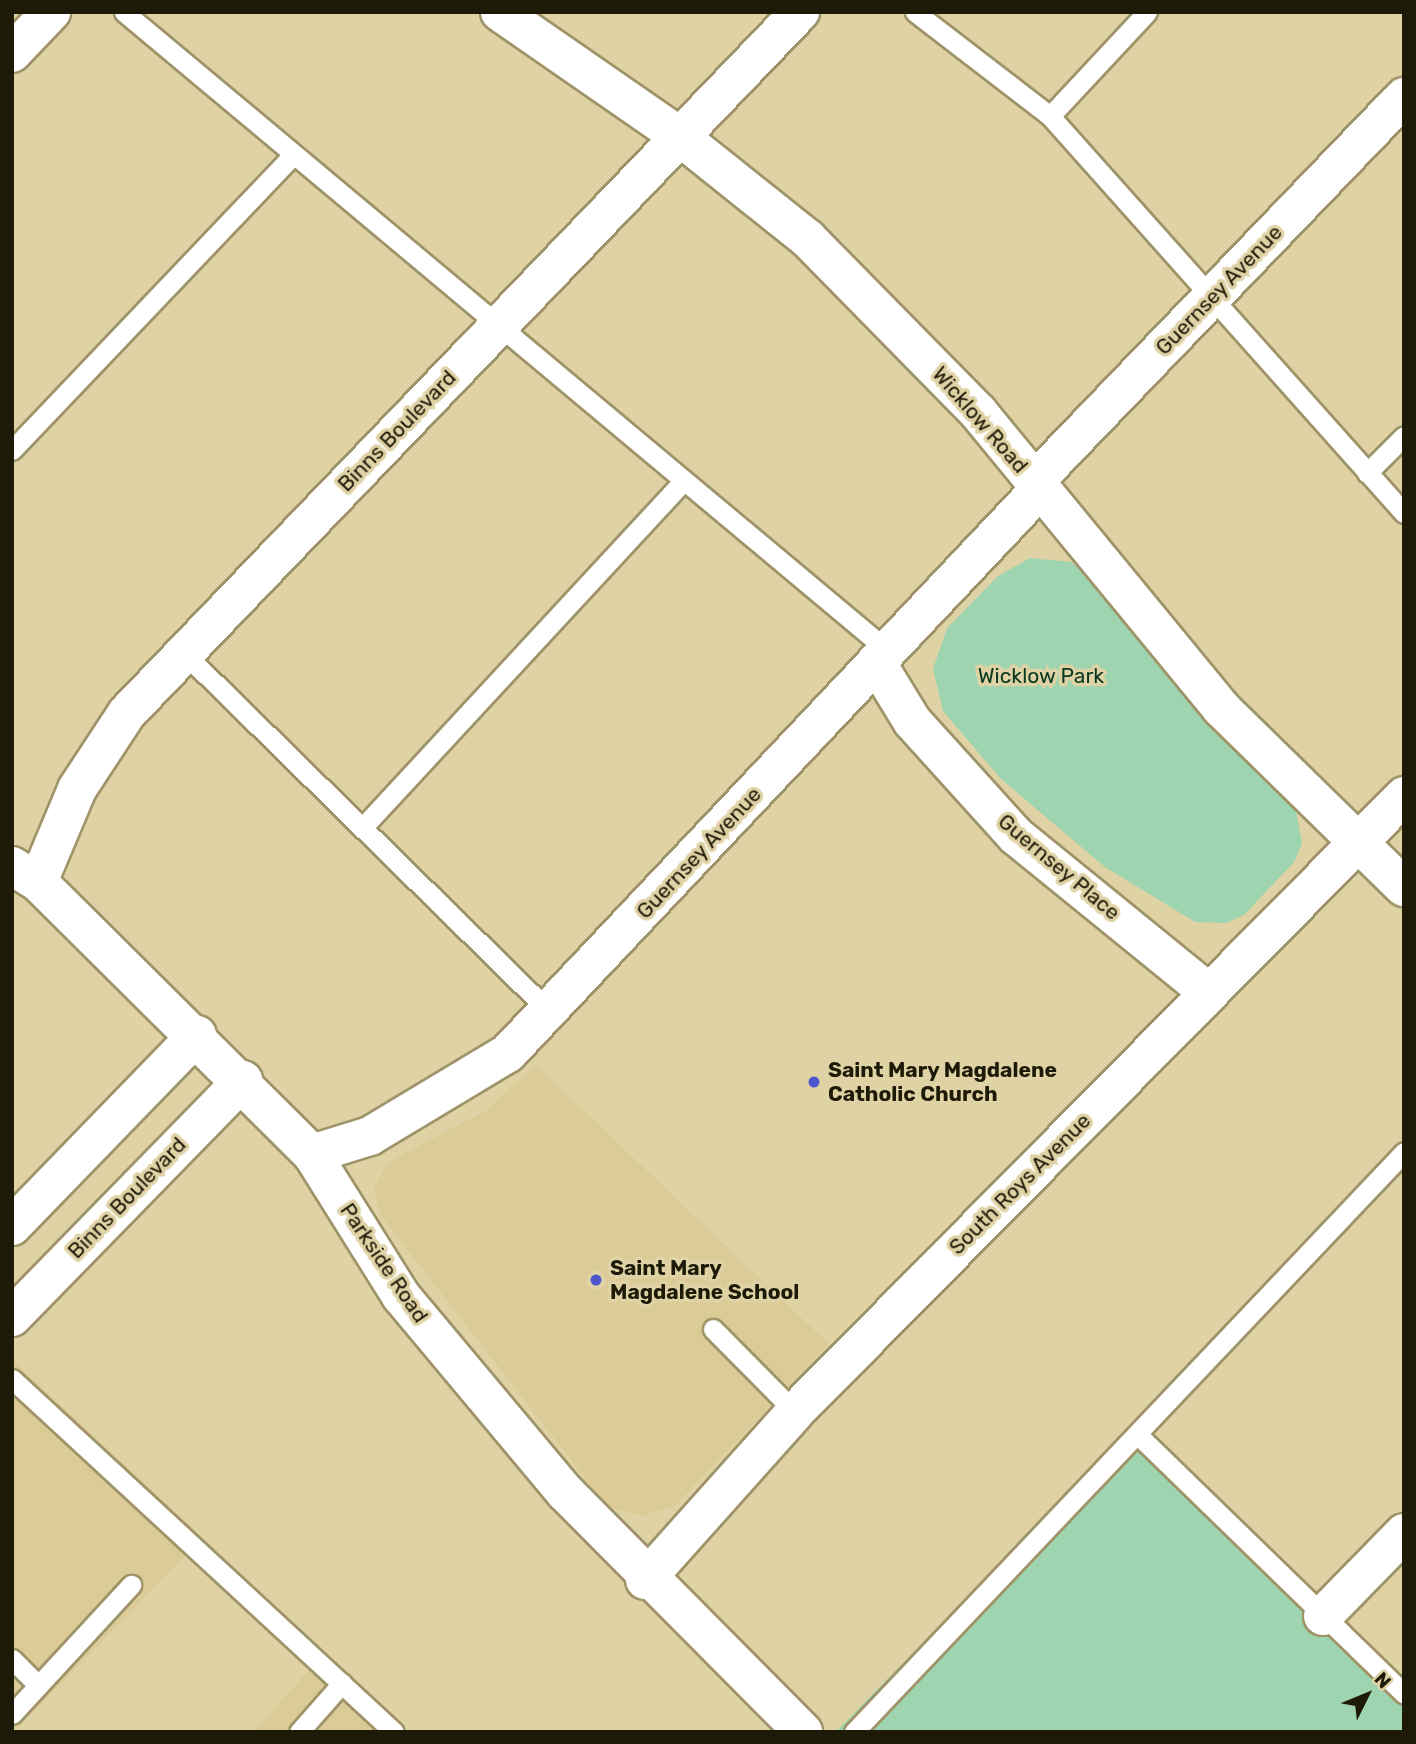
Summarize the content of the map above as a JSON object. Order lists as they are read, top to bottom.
{
  "streets": {
    "street": [
      "Guernsey Avenue",
      "Wicklow Road",
      "Binns Boulevard",
      "Guernsey Place",
      "South Roys Avenue",
      "Parkside Road"
    ]
  },
  "crossings": [
    ["Guernsey Avenue", "Wicklow Road"],
    ["Guernsey Avenue", "Guernsey Place"],
    ["Guernsey Avenue", "Parkside Road"],
    ["Wicklow Road", "Binns Boulevard"],
    ["Wicklow Road", "South Roys Avenue"],
    ["Binns Boulevard", "Parkside Road"],
    ["Guernsey Place", "South Roys Avenue"],
    ["South Roys Avenue", "Parkside Road"]
  ],
  "parks": ["Wicklow Park"],
  "places": ["Saint Mary Magdalene Catholic Church", "Saint Mary Magdalene School"],
  "north": "top right"
}
